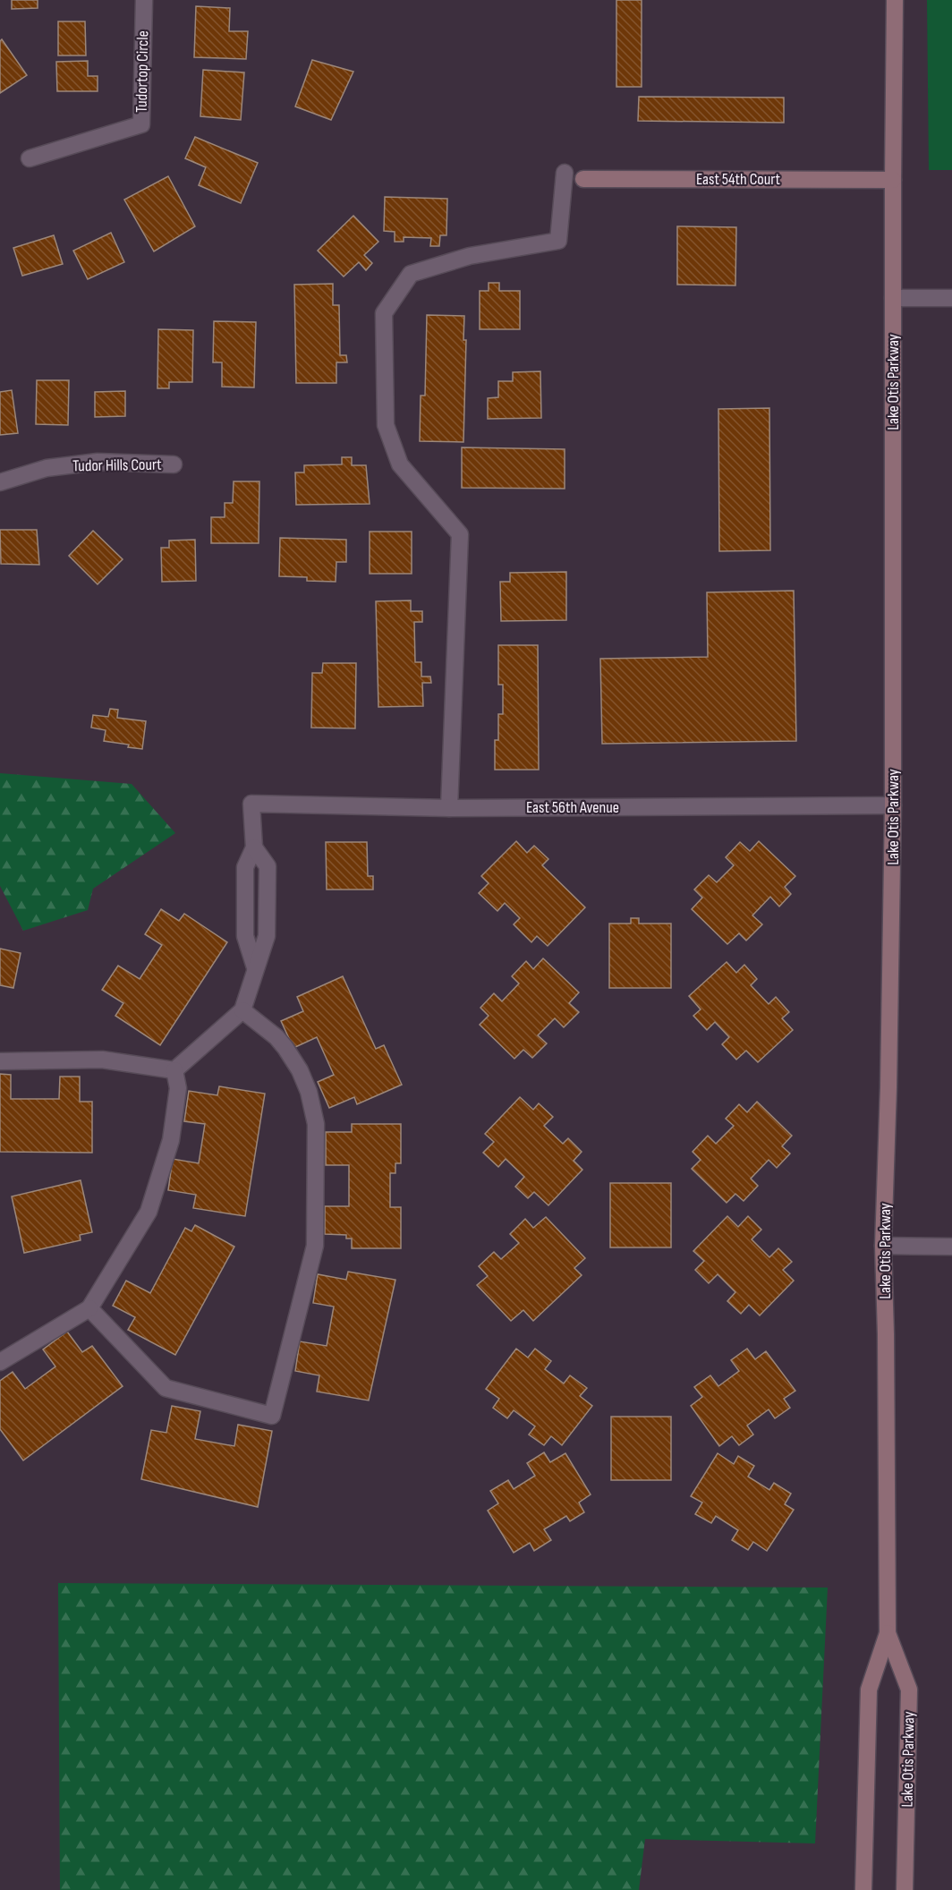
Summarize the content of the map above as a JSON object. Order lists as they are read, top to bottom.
{
  "streets": {
    "main road": ["East 54th Court", "Lake Otis Parkway"],
    "street": ["Tudortop Circle", "Tudor Hills Court", "East 56th Avenue"]
  },
  "crossings": [
    ["East 54th Court", "Lake Otis Parkway"],
    ["Lake Otis Parkway", "East 56th Avenue"]
  ]
}
